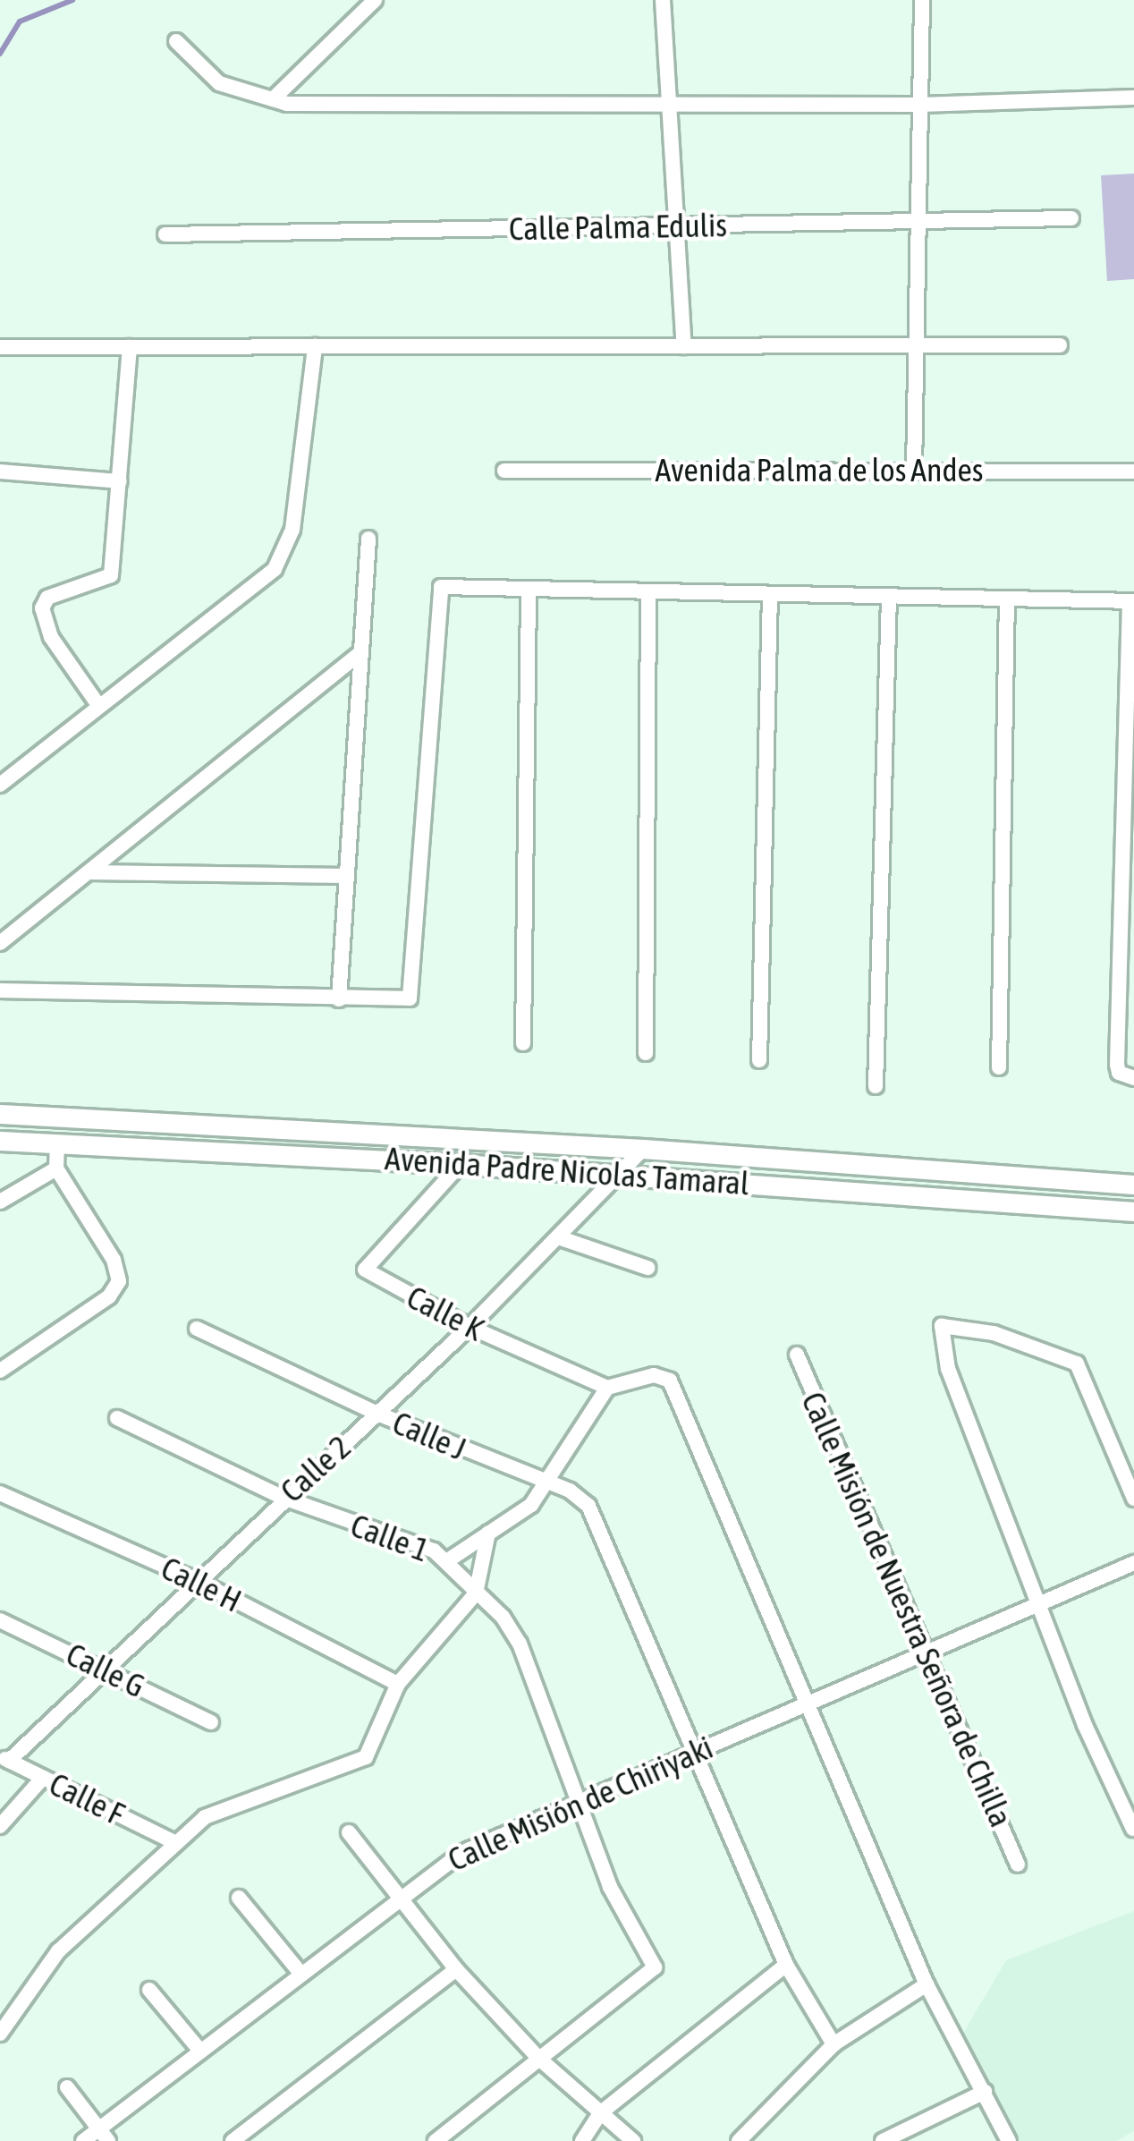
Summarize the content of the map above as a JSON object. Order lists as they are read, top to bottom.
{
  "streets": {
    "street": [
      "Calle Palma Edulis",
      "Avenida Palma de los Andes",
      "Avenida Padre Nicolas Tamaral",
      "Calle K",
      "Calle J",
      "Calle 2",
      "Calle 1",
      "Calle H",
      "Calle Misión de Nuestra Señora de Chilla",
      "Calle G",
      "Calle F",
      "Calle Misión de Chiriyaki"
    ]
  },
  "crossings": [
    ["Avenida Padre Nicolas Tamaral", "Calle K"],
    ["Avenida Padre Nicolas Tamaral", "Calle 2"],
    ["Calle K", "Calle 2"],
    ["Calle J", "Calle 2"],
    ["Calle J", "Calle Misión de Chiriyaki"],
    ["Calle 2", "Calle 1"],
    ["Calle 2", "Calle H"],
    ["Calle 2", "Calle G"],
    ["Calle 2", "Calle F"],
    ["Calle 1", "Calle Misión de Chiriyaki"],
    ["Calle Misión de Nuestra Señora de Chilla", "Calle Misión de Chiriyaki"]
  ]
}
